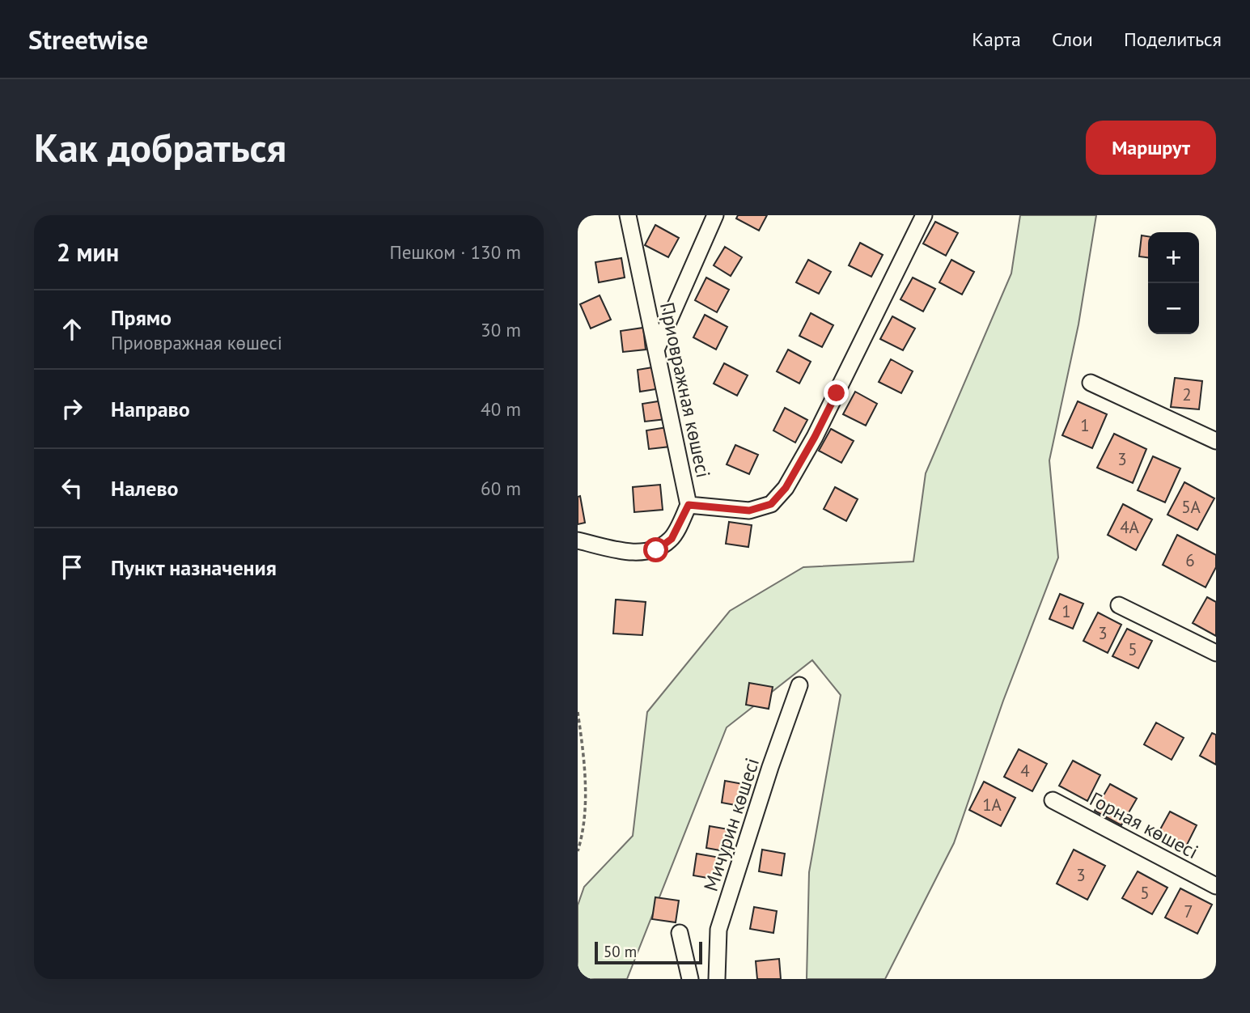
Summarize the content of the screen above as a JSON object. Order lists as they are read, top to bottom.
{
  "streets": {
    "street": ["Приовражная көшесі", "Мичурин көшесі", "Горная көшесі"]
  },
  "house_numbers": [
    "2",
    "1",
    "3",
    "5А",
    "4А",
    "6",
    "1",
    "3",
    "5",
    "4",
    "1А",
    "3",
    "5",
    "7"
  ],
  "scale_bar": "50 m",
  "page": {
    "header": "Streetwise",
    "nav": ["Карта", "Слои", "Поделиться"],
    "buttons": "Маршрут",
    "title": "Как добраться",
    "heading": ["2 мин", "Пешком · 130 m"],
    "map_buttons": ["+", "−"],
    "list": [
      ["Прямо", "Приовражная көшесі", "30 m"],
      ["Направо", "40 m"],
      ["Налево", "60 m"],
      "Пункт назначения"
    ],
    "scale": "50 m"
  }
}
